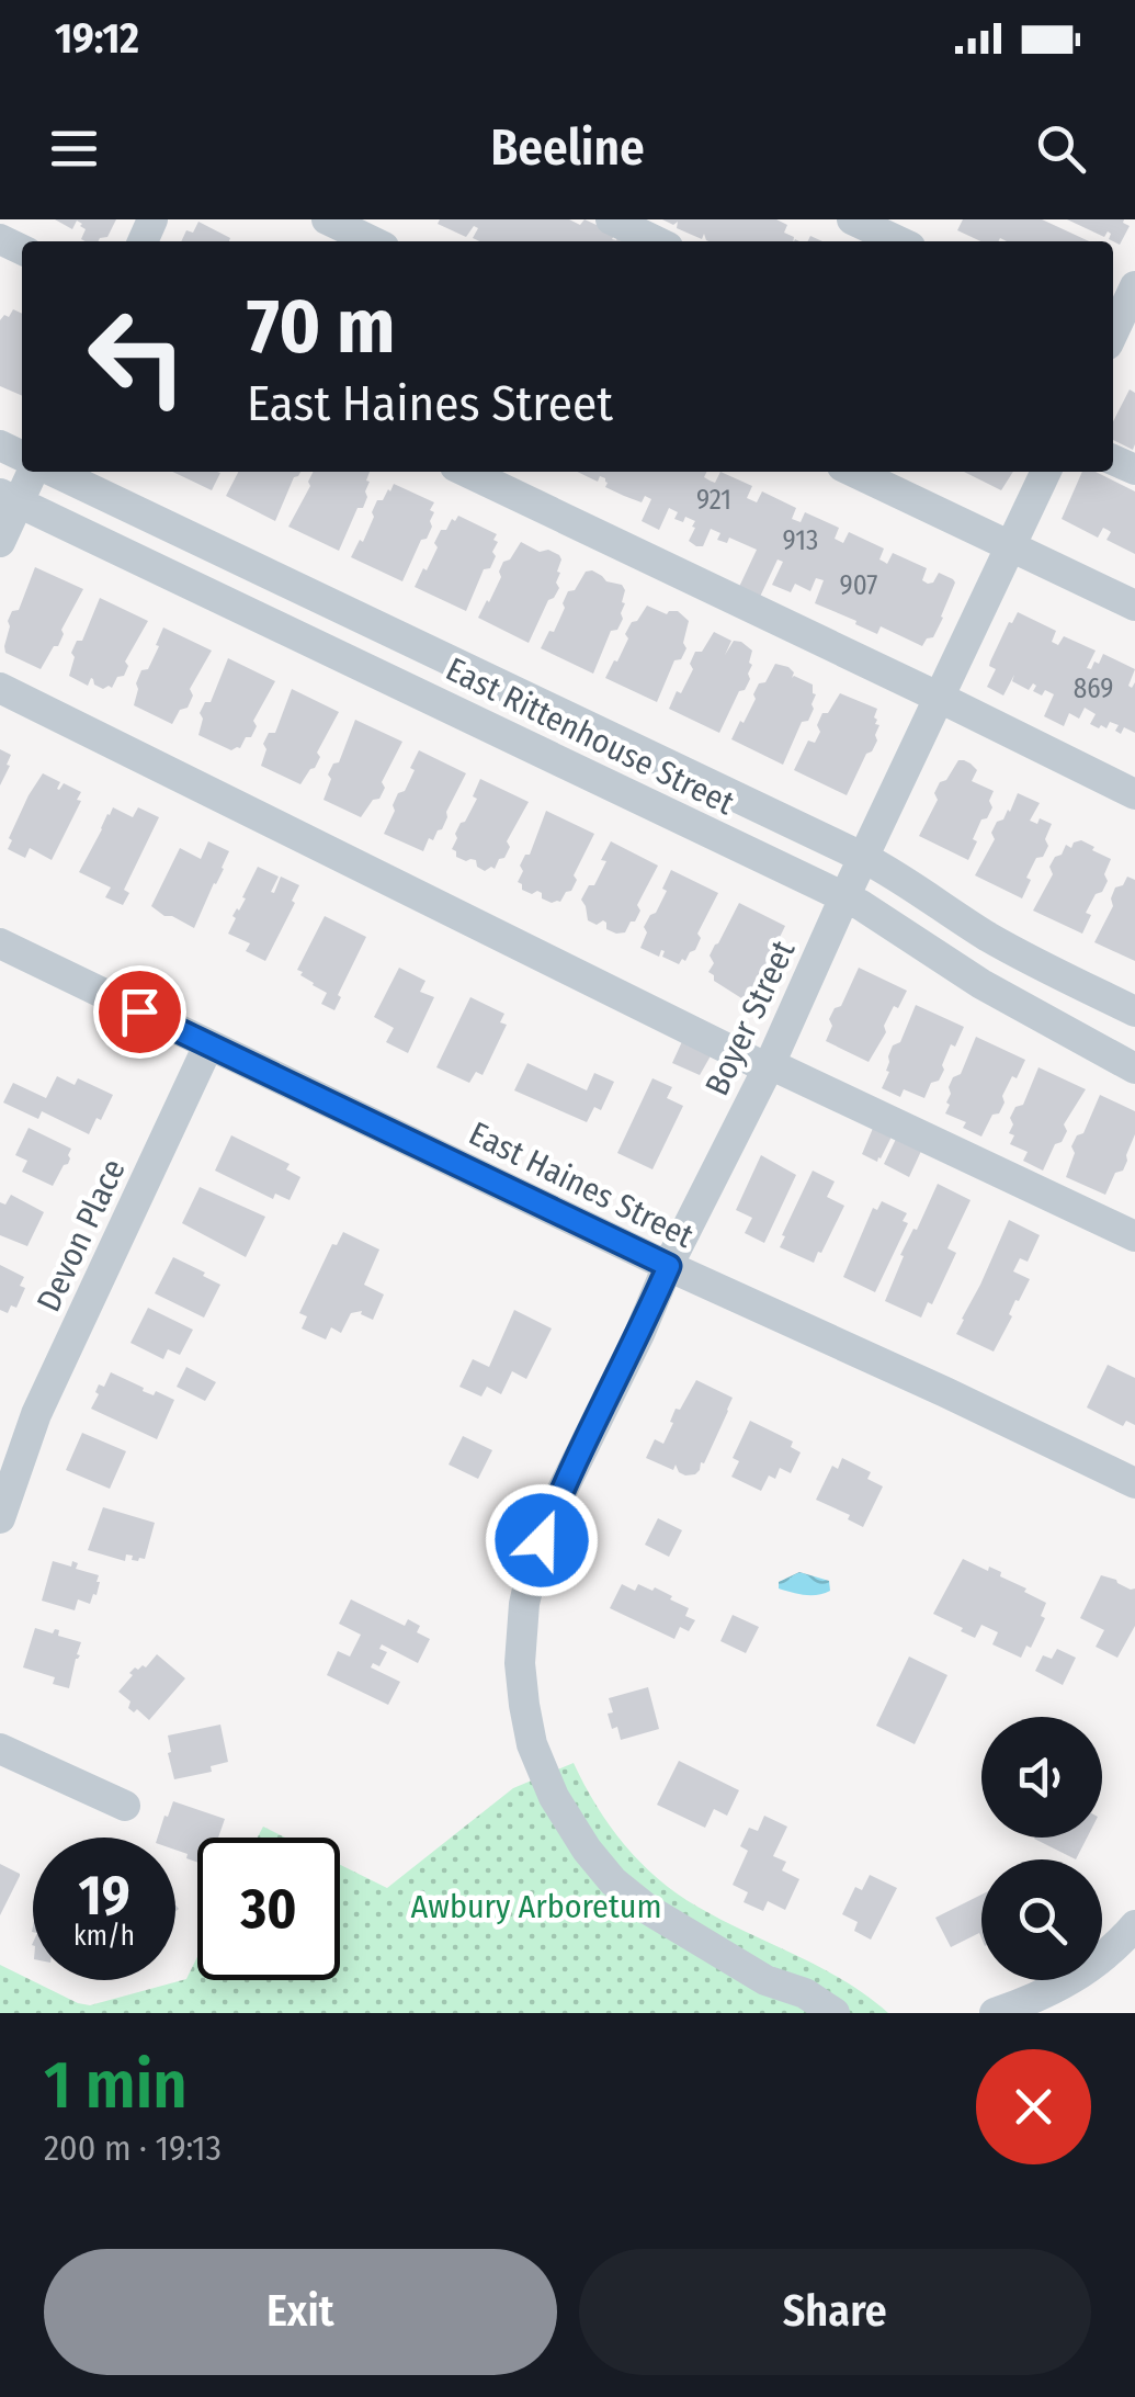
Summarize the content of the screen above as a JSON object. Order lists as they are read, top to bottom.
{
  "streets": {
    "street": [
      "East Rittenhouse Street",
      "Boyer Street",
      "East Haines Street",
      "Devon Place"
    ]
  },
  "crossings": [
    ["East Rittenhouse Street", "Boyer Street"],
    ["Boyer Street", "East Haines Street"],
    ["East Haines Street", "Devon Place"]
  ],
  "parks": ["Awbury Arboretum"],
  "house_numbers": [
    "921",
    "913",
    "907",
    "869"
  ],
  "page": {
    "status": "19:12",
    "header": "Beeline",
    "turn": ["70 m", "East Haines Street"],
    "speed": "19 km/h",
    "limit": "30",
    "heading": ["1 min", "200 m · 19:13"],
    "buttons": ["Exit", "Share"]
  }
}
